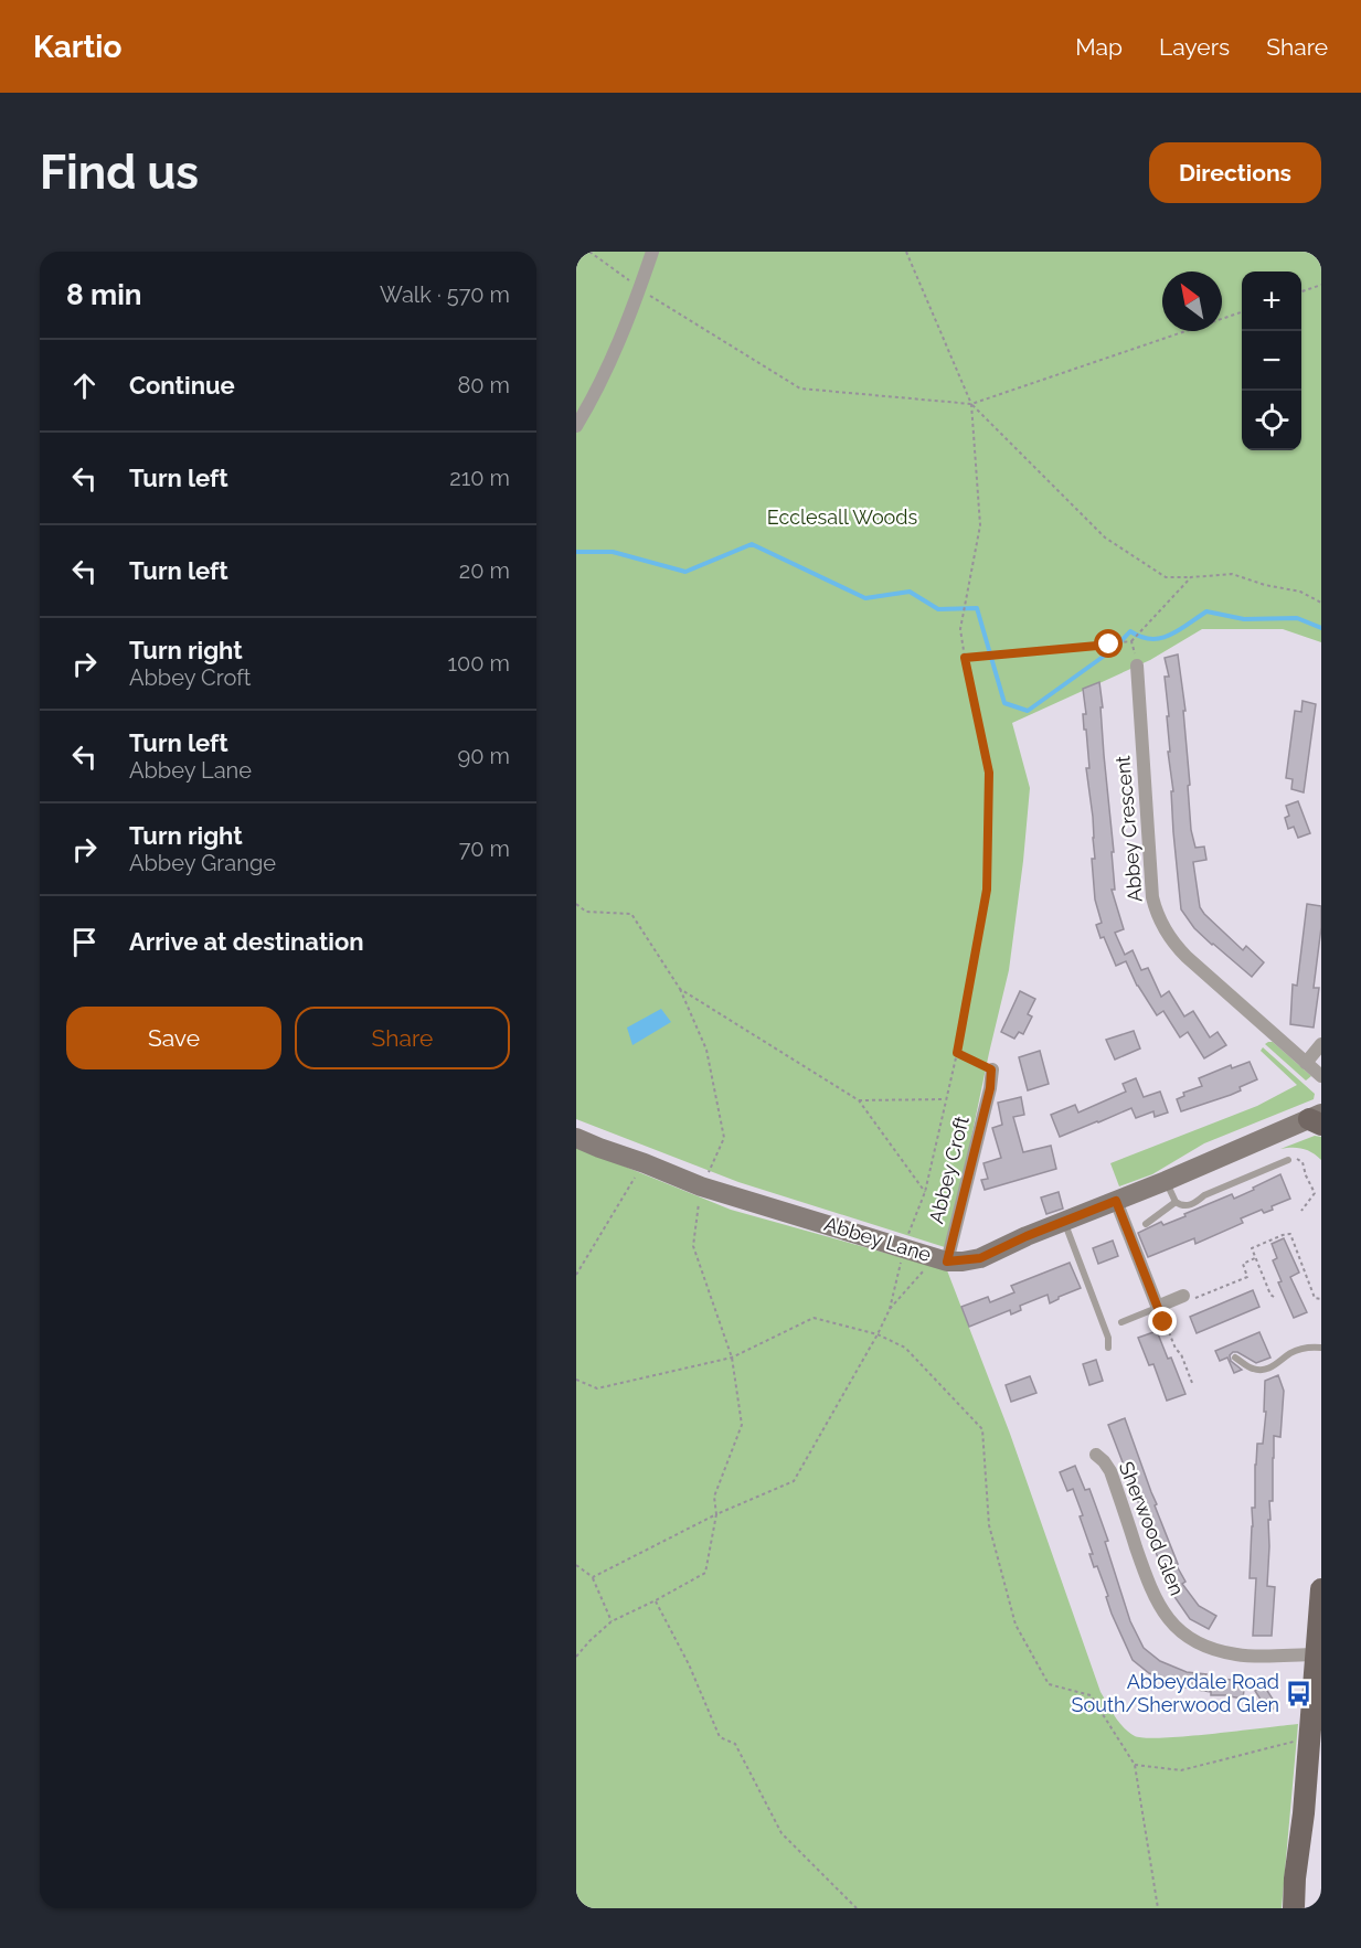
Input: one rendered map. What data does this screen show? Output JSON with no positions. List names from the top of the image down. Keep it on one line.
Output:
{"streets":{"main road":["Abbey Lane"],"street":["Abbey Crescent","Abbey Croft","Sherwood Glen"]},"crossings":[["Abbey Croft","Abbey Lane"]],"parks":["Ecclesall Woods"],"places":{"bus stop":["Abbeydale Road South/Sherwood Glen"]},"north":"top left","page":{"header":"Kartio","nav":["Map","Layers","Share"],"buttons":["Directions",["Save","Share"]],"title":"Find us","heading":["8 min","Walk · 570 m"],"map_buttons":["+","−"],"list":[["Continue","80 m"],["Turn left","210 m"],["Turn left","20 m"],["Turn right","Abbey Croft","100 m"],["Turn left","Abbey Lane","90 m"],["Turn right","Abbey Grange","70 m"],"Arrive at destination"]}}
